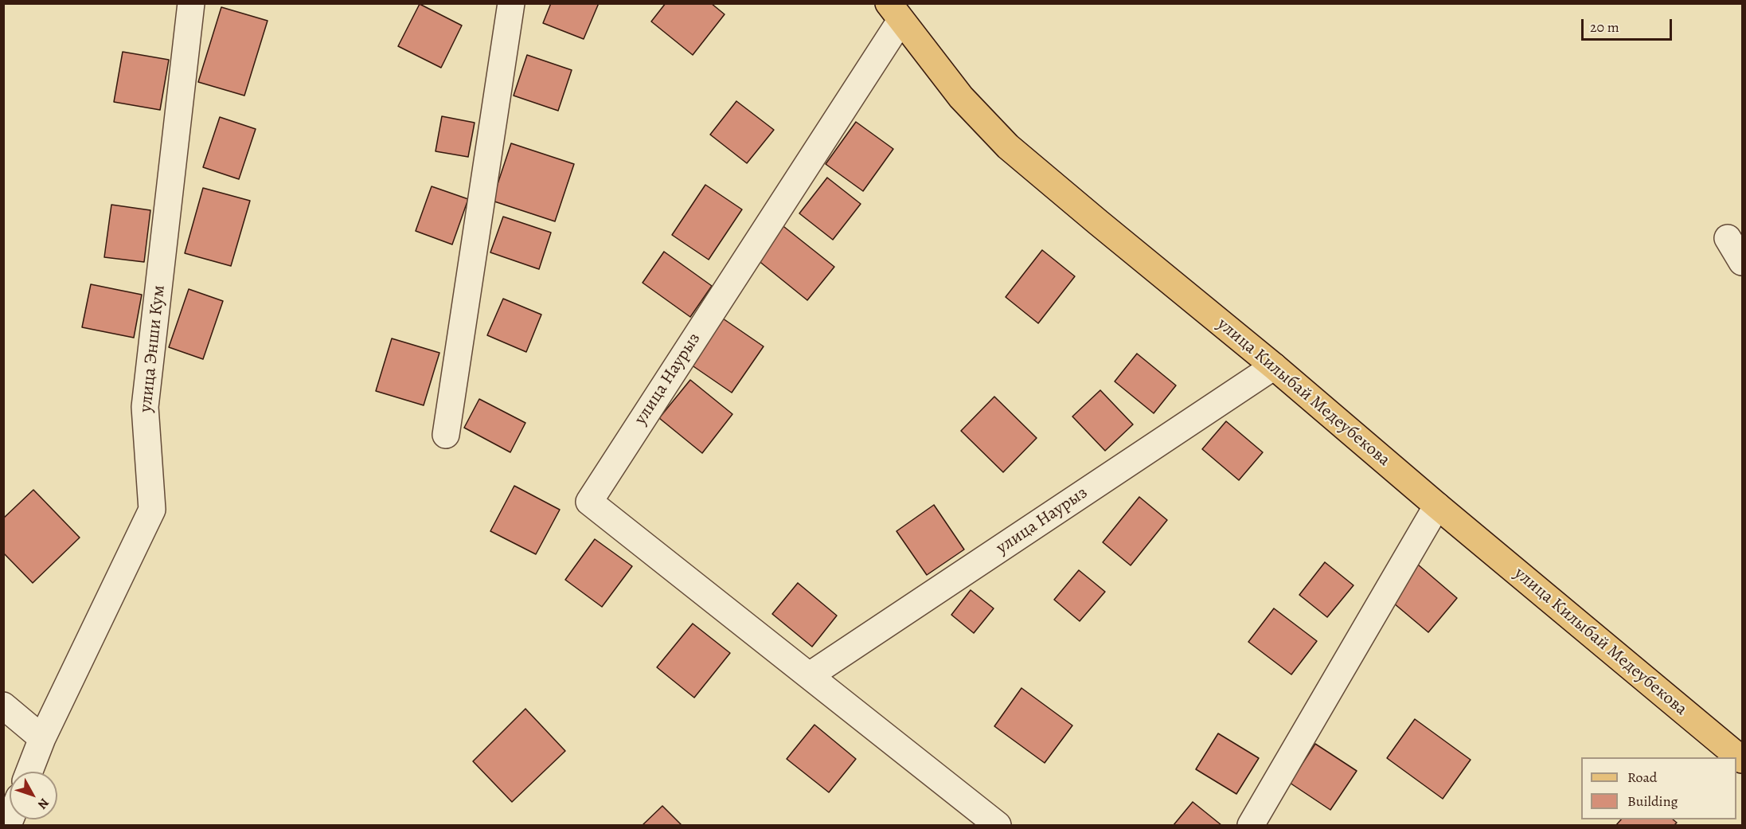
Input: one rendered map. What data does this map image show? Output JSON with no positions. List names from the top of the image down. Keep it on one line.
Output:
{"streets":{"main road":["улица Килыбай Медеубекова"],"street":["улица Энши Кум","улица Наурыз"]},"crossings":[["улица Наурыз","улица Килыбай Медеубекова"]],"legend":["Road","Building"],"scale_bar":"20 m","north":"bottom right"}
